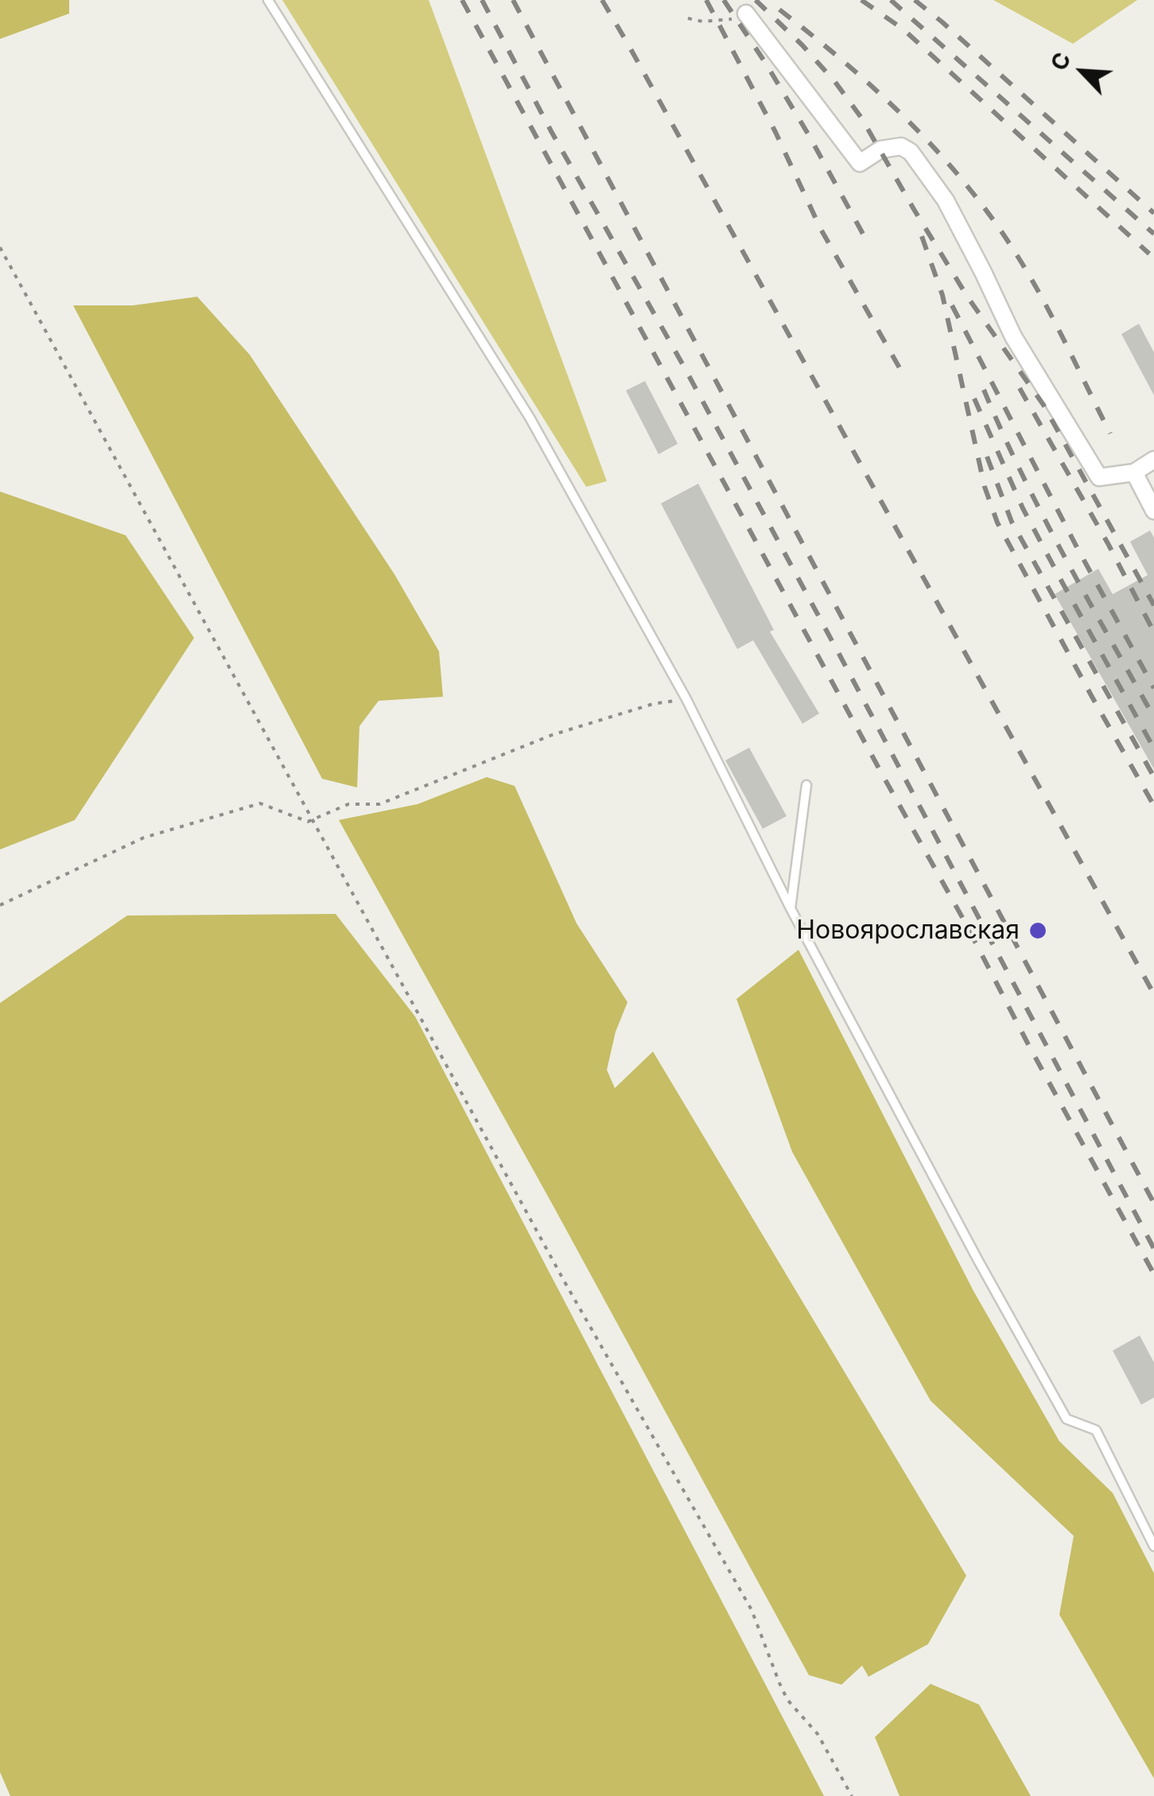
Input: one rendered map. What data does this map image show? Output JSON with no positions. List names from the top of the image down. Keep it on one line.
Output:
{"places":["Новоярославская"],"north":"top left"}
